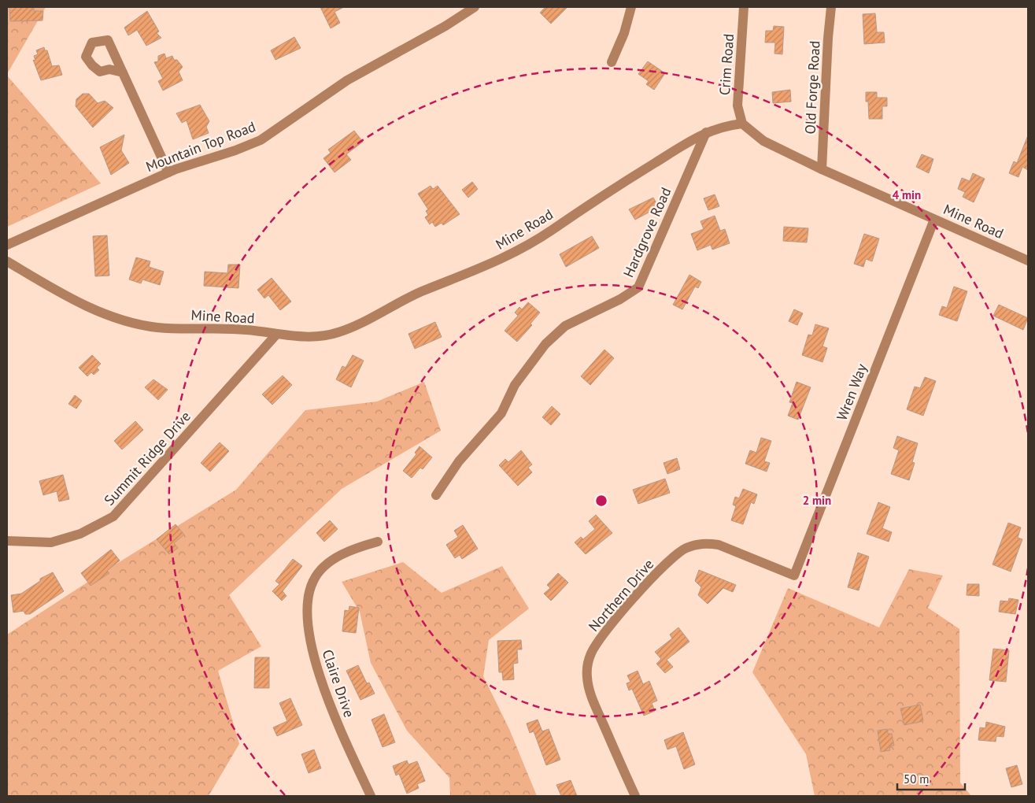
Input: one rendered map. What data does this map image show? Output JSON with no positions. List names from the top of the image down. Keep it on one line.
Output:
{"streets":{"street":["Crim Road","Old Forge Road","Mountain Top Road","Mine Road","Hardgrove Road","Wren Way","Summit Ridge Drive","Northern Drive","Claire Drive"]},"crossings":[["Crim Road","Mine Road"],["Old Forge Road","Mine Road"],["Mine Road","Hardgrove Road"],["Mine Road","Wren Way"],["Mine Road","Summit Ridge Drive"],["Wren Way","Northern Drive"]],"scale_bar":"50 m","rings":["4 min","2 min"]}
